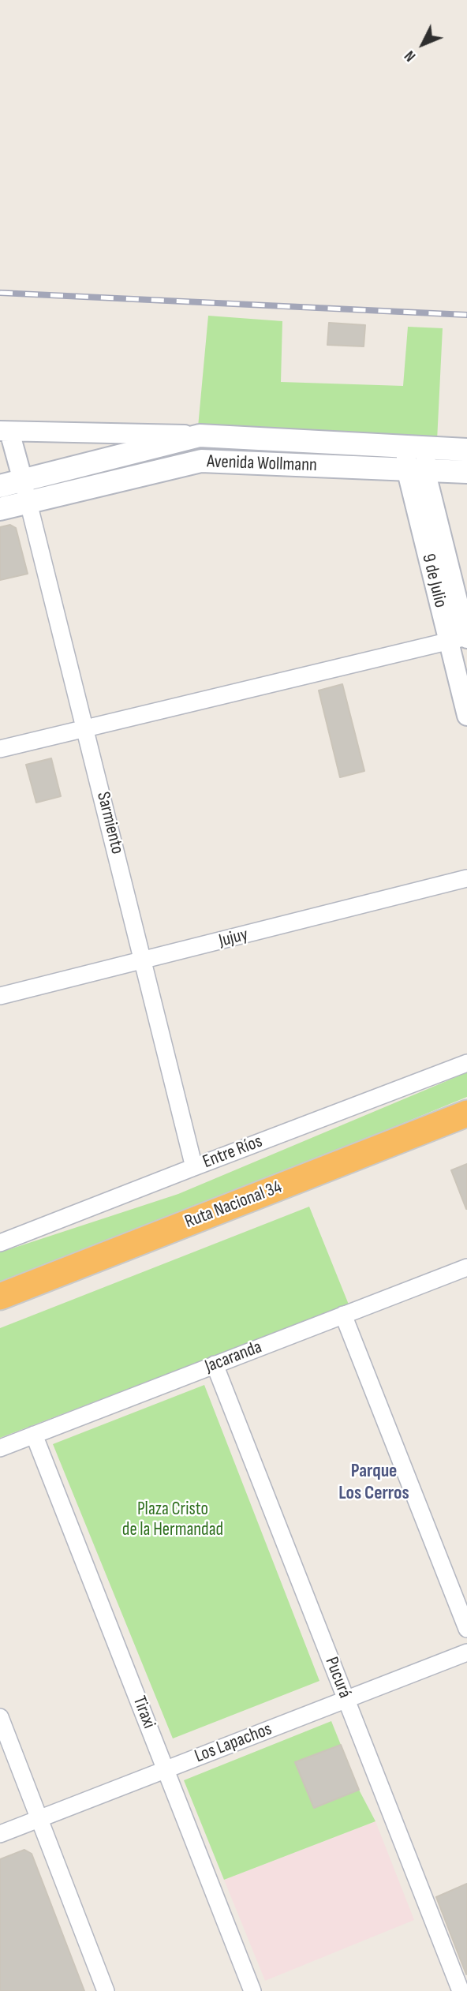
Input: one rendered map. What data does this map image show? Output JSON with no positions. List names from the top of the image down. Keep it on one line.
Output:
{"streets":{"highway":["Ruta Nacional 34"],"main road":["Avenida Wollmann"],"street":["9 de Julio","Sarmiento","Jujuy","Entre Ríos","Jacaranda","Pucurá","Tiraxi","Los Lapachos"]},"crossings":[["Avenida Wollmann","9 de Julio"],["Avenida Wollmann","Sarmiento"],["Sarmiento","Jujuy"],["Sarmiento","Entre Ríos"],["Jacaranda","Pucurá"],["Jacaranda","Tiraxi"],["Pucurá","Los Lapachos"],["Tiraxi","Los Lapachos"]],"districts":["Parque Los Cerros"],"parks":["Plaza Cristo de la Hermandad"],"north":"bottom left"}
